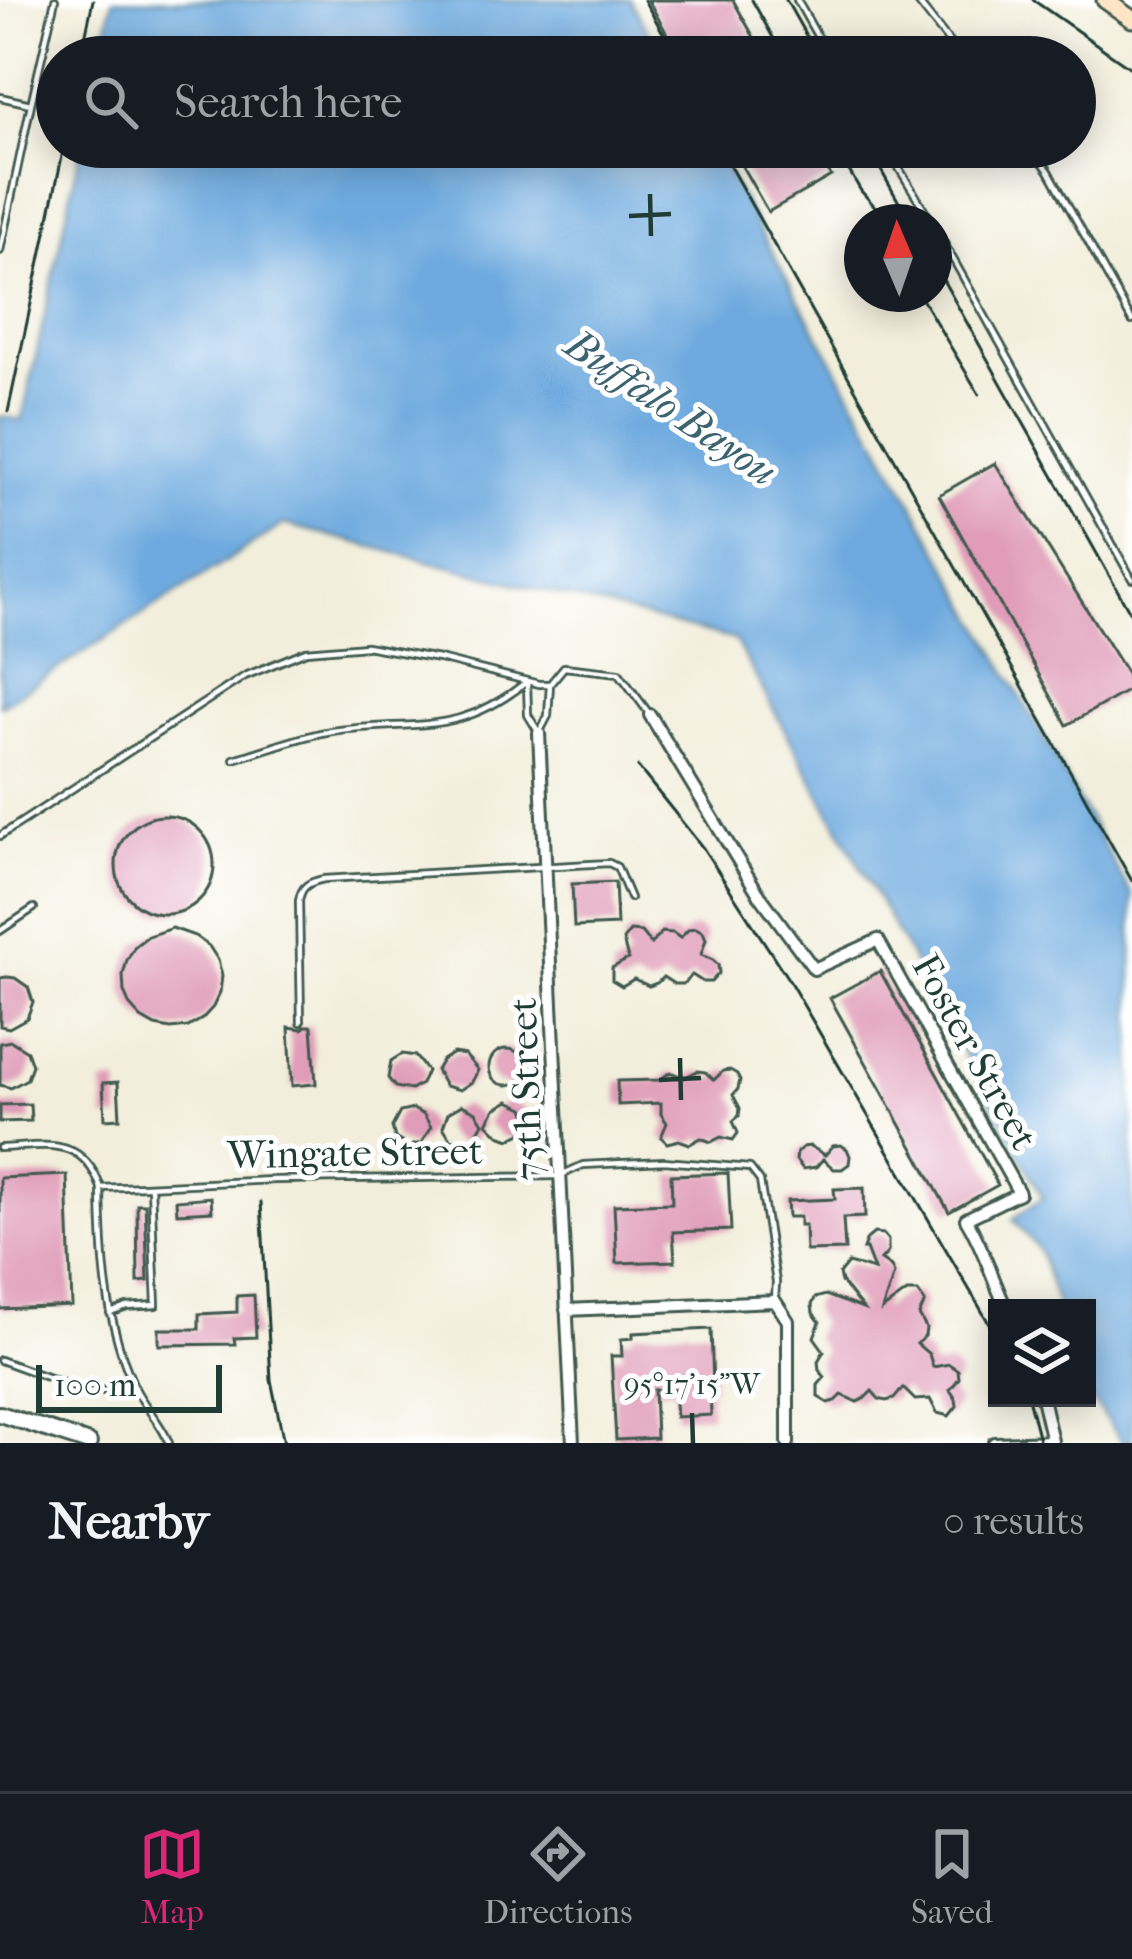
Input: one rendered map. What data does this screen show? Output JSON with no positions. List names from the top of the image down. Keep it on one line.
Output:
{"streets":{"street":["Foster Street","75th Street"],"lane":["Wingate Street"]},"crossings":[["75th Street","Wingate Street"]],"water":["Buffalo Bayou"],"scale_bar":"100 m","north":"top","page":{"search":"Search here","scale":"100 m","heading":["Nearby","0 results"],"nav":["Map","Directions","Saved"]},"coordinates":["95°17'15\"W"]}
